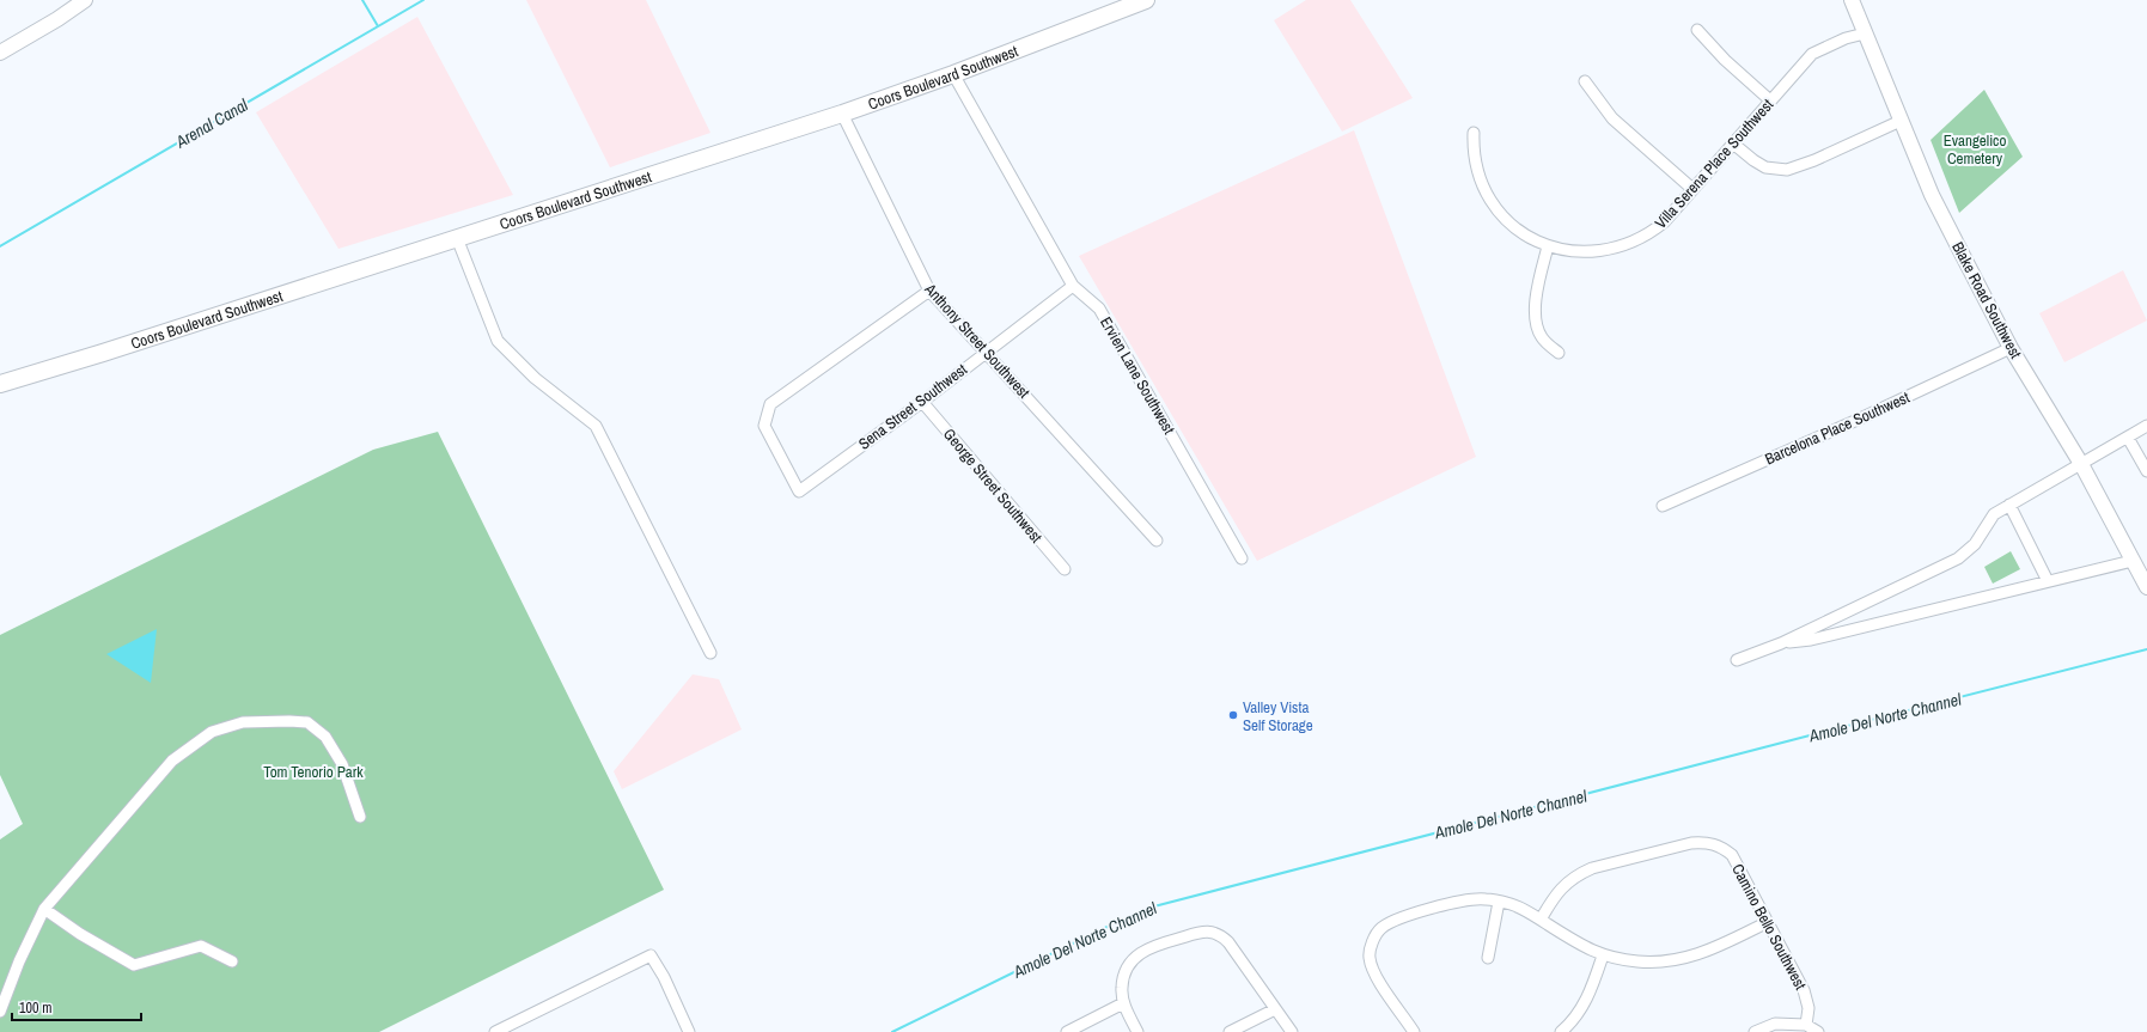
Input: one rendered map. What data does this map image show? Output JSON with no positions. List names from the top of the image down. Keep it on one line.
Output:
{"streets":{"main road":["Coors Boulevard Southwest","Blake Road Southwest"],"street":["Villa Serena Place Southwest","Anthony Street Southwest","Ervien Lane Southwest","Sena Street Southwest","Barcelona Place Southwest","George Street Southwest","Camino Bello Southwest"]},"crossings":[["Coors Boulevard Southwest","Anthony Street Southwest"],["Coors Boulevard Southwest","Ervien Lane Southwest"],["Villa Serena Place Southwest","Blake Road Southwest"],["Blake Road Southwest","Barcelona Place Southwest"],["Anthony Street Southwest","Sena Street Southwest"],["Ervien Lane Southwest","Sena Street Southwest"],["Sena Street Southwest","George Street Southwest"]],"water":["Arenal Canal","Amole Del Norte Channel"],"parks":["Evangelico Cemetery","Tom Tenorio Park"],"places":["Valley Vista Self Storage"],"scale_bar":"100 m"}
